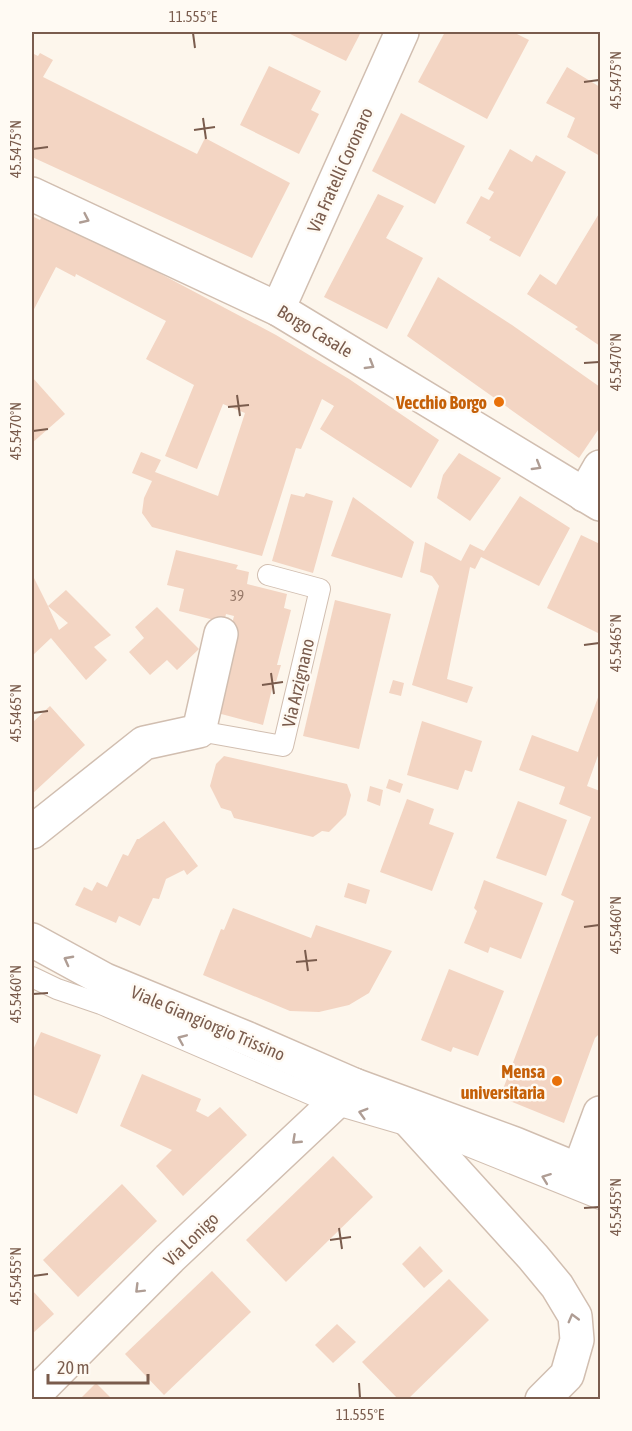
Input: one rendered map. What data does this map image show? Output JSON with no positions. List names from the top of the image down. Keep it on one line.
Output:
{"streets":{"street":["Via Fratelli Coronaro","Borgo Casale","Via Arzignano","Viale Giangiorgio Trissino","Via Lonigo"]},"crossings":[["Via Fratelli Coronaro","Borgo Casale"],["Viale Giangiorgio Trissino","Via Lonigo"]],"one_way":["Borgo Casale","Viale Giangiorgio Trissino","Via Lonigo"],"places":["Vecchio Borgo","Mensa universitaria"],"house_numbers":["39"],"scale_bar":"20 m","coordinates":["11.555°E","45.5475°N","45.5470°N","45.5465°N","45.5460°N","45.5455°N"]}
